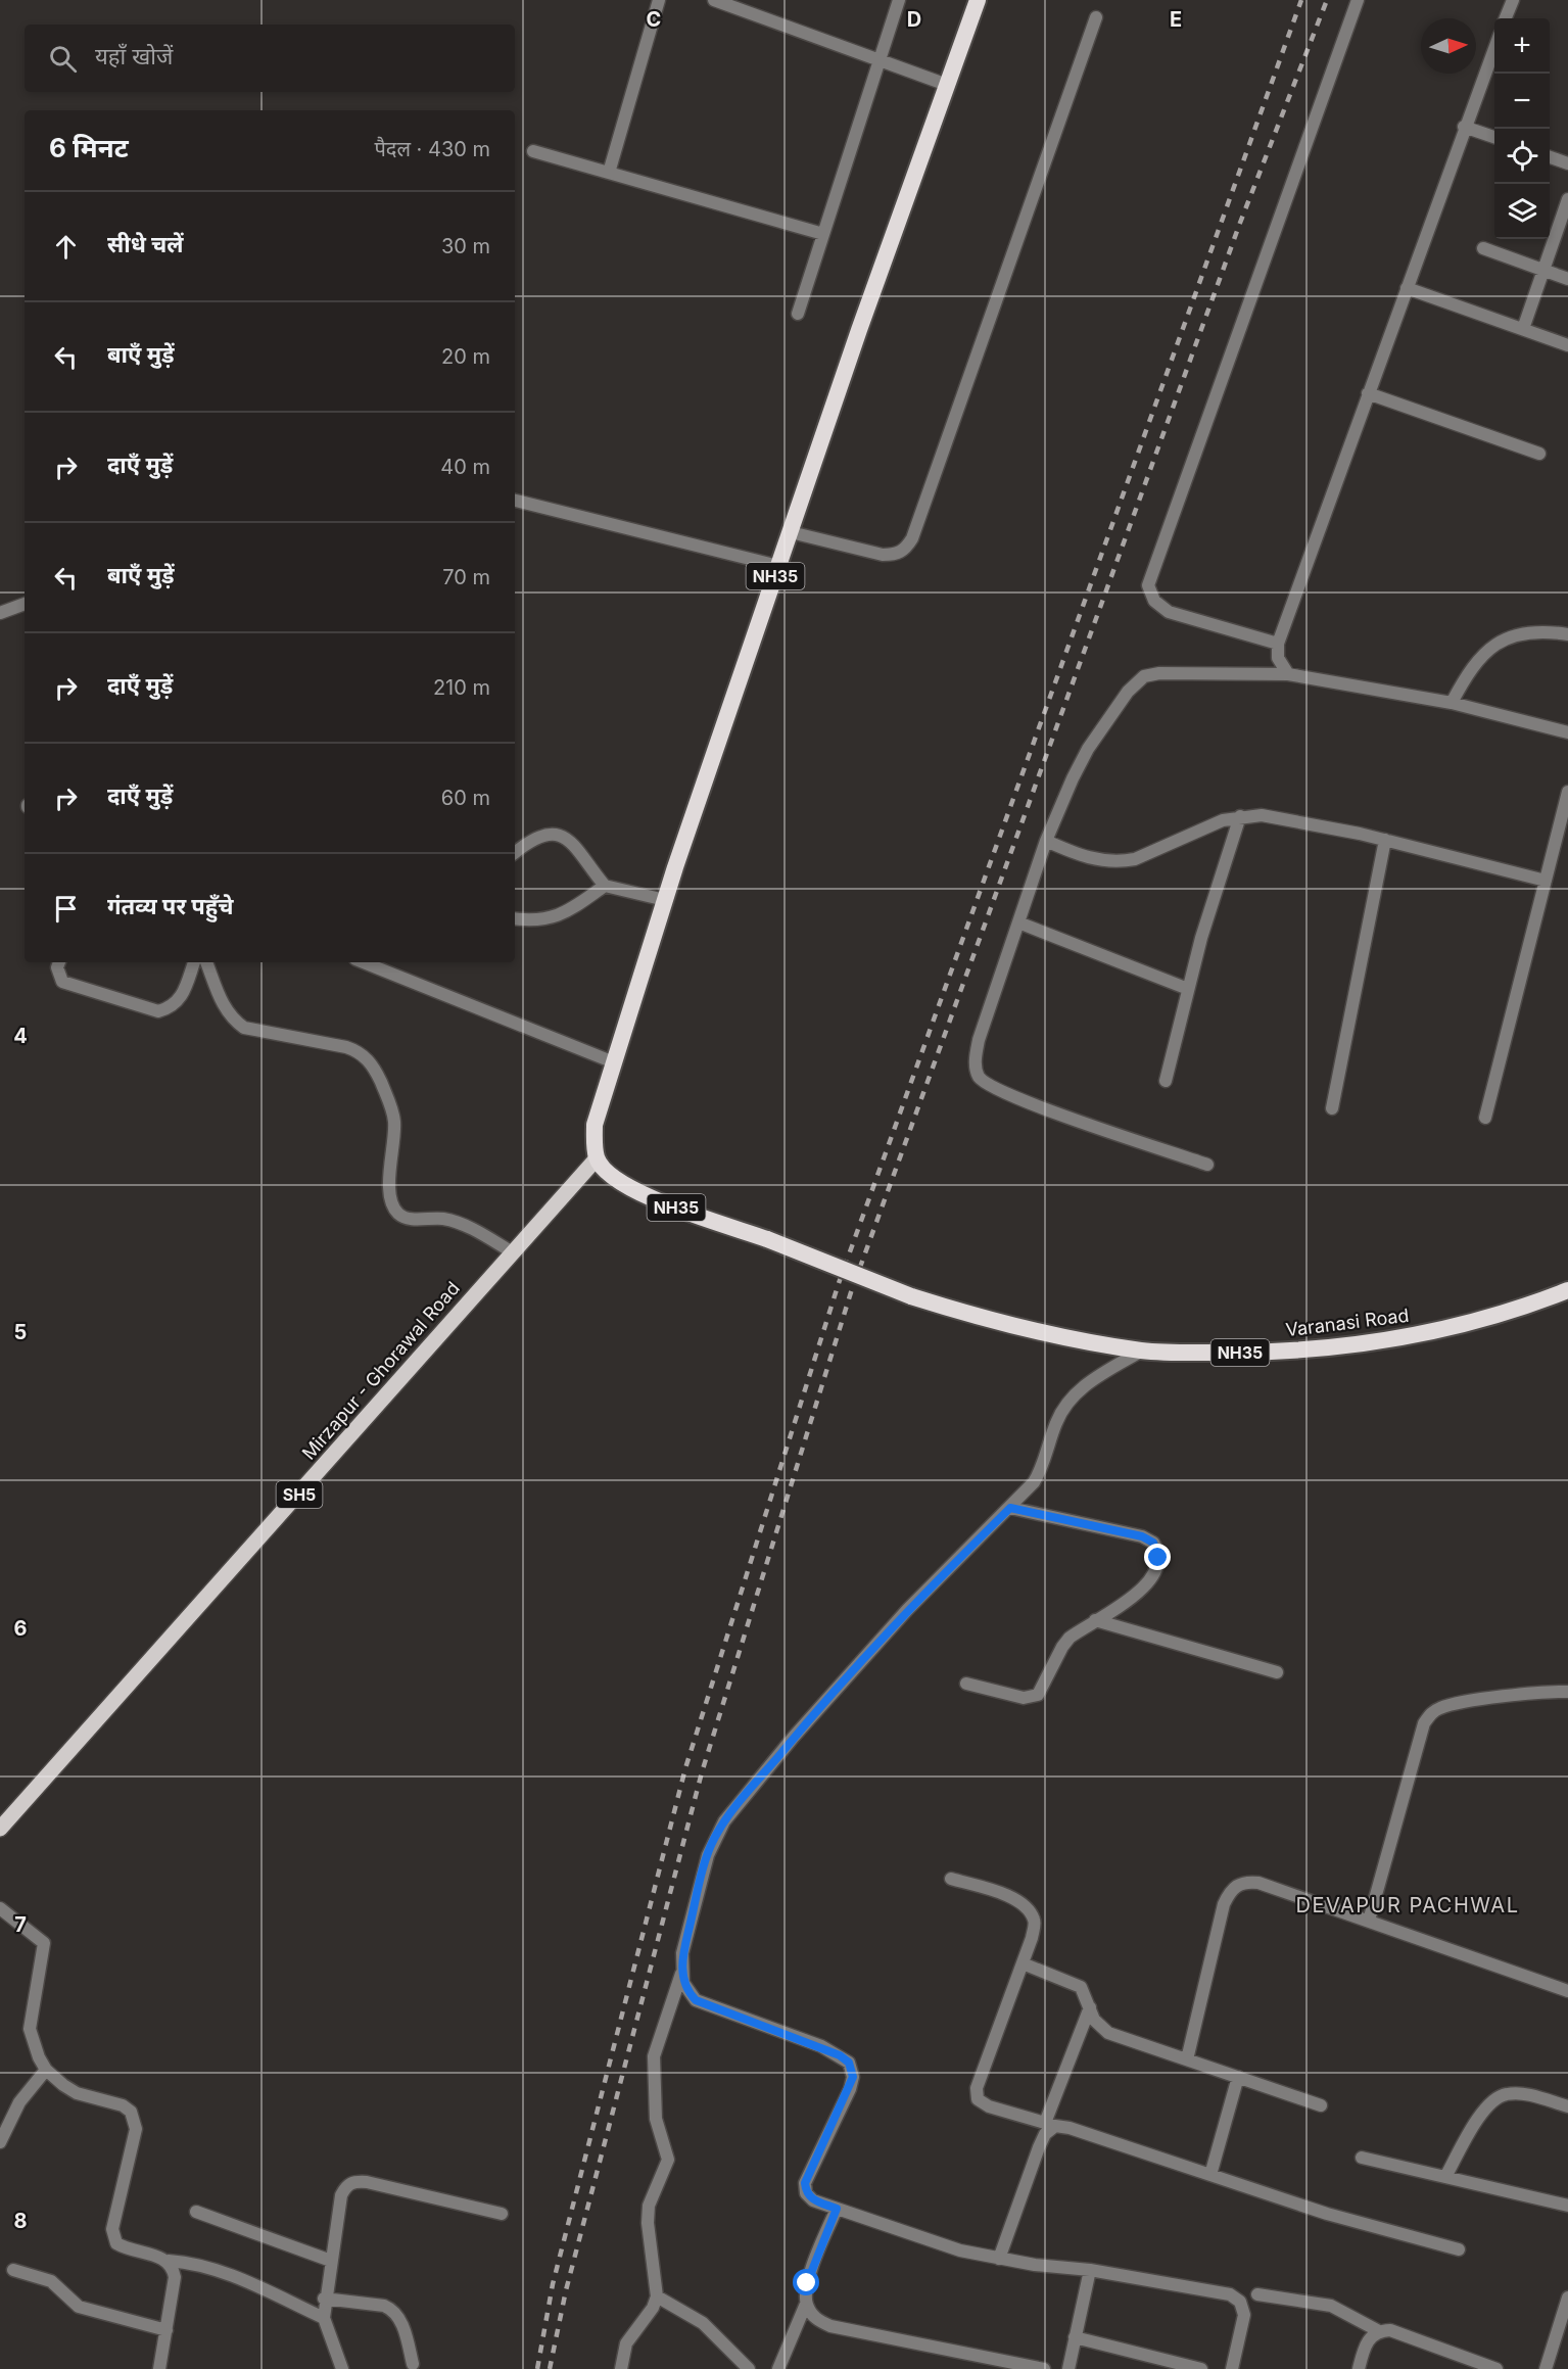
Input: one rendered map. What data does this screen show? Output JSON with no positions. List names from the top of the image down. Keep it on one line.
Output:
{"streets":{"highway":["NH35","Varanasi Road"],"main road":["Mirzapur - Ghorawal Road","SH5"]},"crossings":[["NH35","Varanasi Road"],["NH35","Mirzapur - Ghorawal Road"],["Varanasi Road","Mirzapur - Ghorawal Road"]],"districts":["DEVAPUR PACHWAL"],"north":"right","page":{"map_buttons":["+","−"],"search":"यहाँ खोजें","heading":["6 मिनट","पैदल · 430 m"],"list":[["सीधे चलें","30 m"],["बाएँ मुड़ें","20 m"],["दाएँ मुड़ें","40 m"],["बाएँ मुड़ें","70 m"],["दाएँ मुड़ें","210 m"],["दाएँ मुड़ें","60 m"],"गंतव्य पर पहुँचे"]},"grid":{"columns":["C","D","E"],"rows":["4","5","6","7","8"]}}
